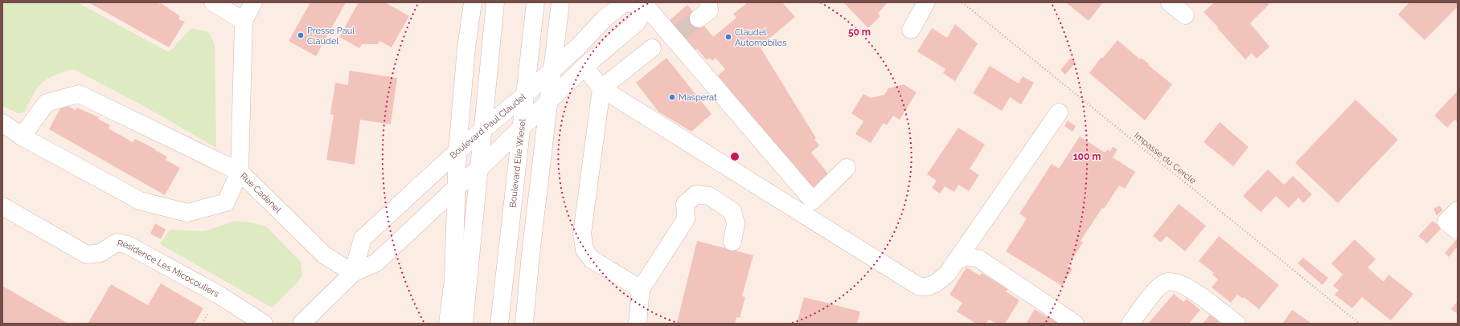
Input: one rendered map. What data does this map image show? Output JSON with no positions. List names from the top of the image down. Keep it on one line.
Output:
{"streets":{"street":["Boulevard Paul Claudel","Boulevard Elie Wiesel","Rue Cadenel","Résidence Les Micocouliers"],"path":["Impasse du Cercle"]},"crossings":[["Boulevard Paul Claudel","Boulevard Elie Wiesel"],["Boulevard Paul Claudel","Rue Cadenel"]],"places":["Presse Paul Claudel","Claudel Automobiles","Masperat"],"rings":["50 m","100 m"]}
